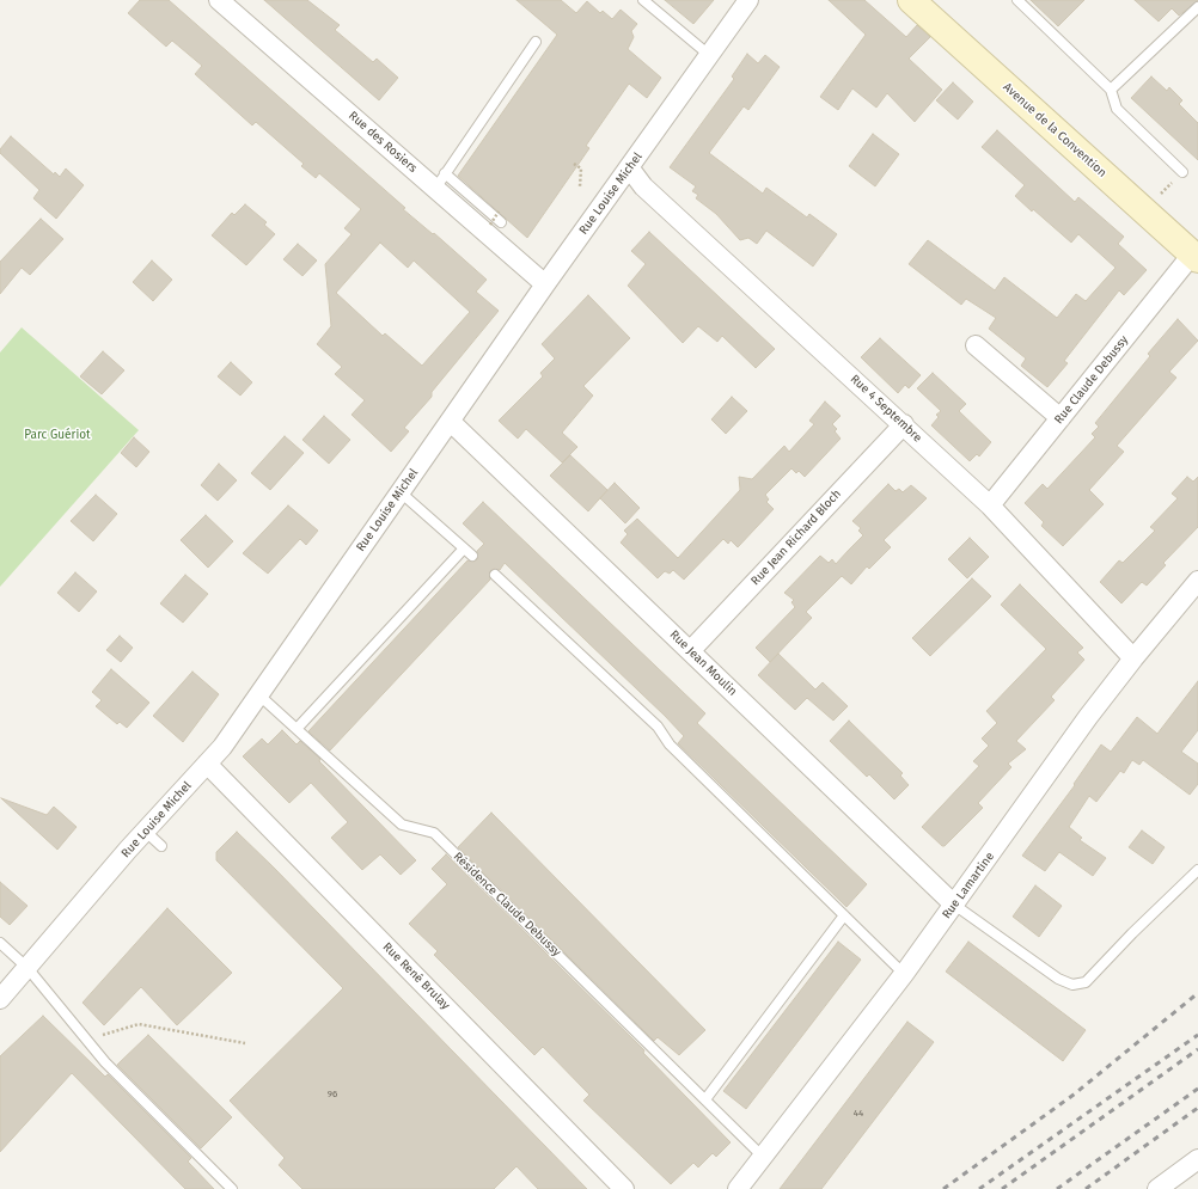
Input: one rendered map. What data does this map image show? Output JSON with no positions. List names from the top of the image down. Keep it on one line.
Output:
{"streets":{"street":["Avenue de la Convention","Rue des Rosiers","Rue Louise Michel","Rue Claude Debussy","Rue 4 Septembre","Rue Jean Richard Bloch","Rue Jean Moulin","Rue Lamartine","Rue René Brulay"],"lane":["Résidence Claude Debussy"]},"crossings":[["Avenue de la Convention","Rue Claude Debussy"],["Rue des Rosiers","Rue Louise Michel"],["Rue Louise Michel","Rue 4 Septembre"],["Rue Louise Michel","Rue Jean Moulin"],["Rue Louise Michel","Résidence Claude Debussy"],["Rue Louise Michel","Rue René Brulay"],["Rue Claude Debussy","Rue 4 Septembre"],["Rue 4 Septembre","Rue Jean Richard Bloch"],["Rue 4 Septembre","Rue Lamartine"],["Rue Jean Richard Bloch","Rue Jean Moulin"],["Rue Jean Moulin","Rue Lamartine"],["Rue Lamartine","Résidence Claude Debussy"]],"parks":["Parc Guériot"],"house_numbers":["96","44"]}
